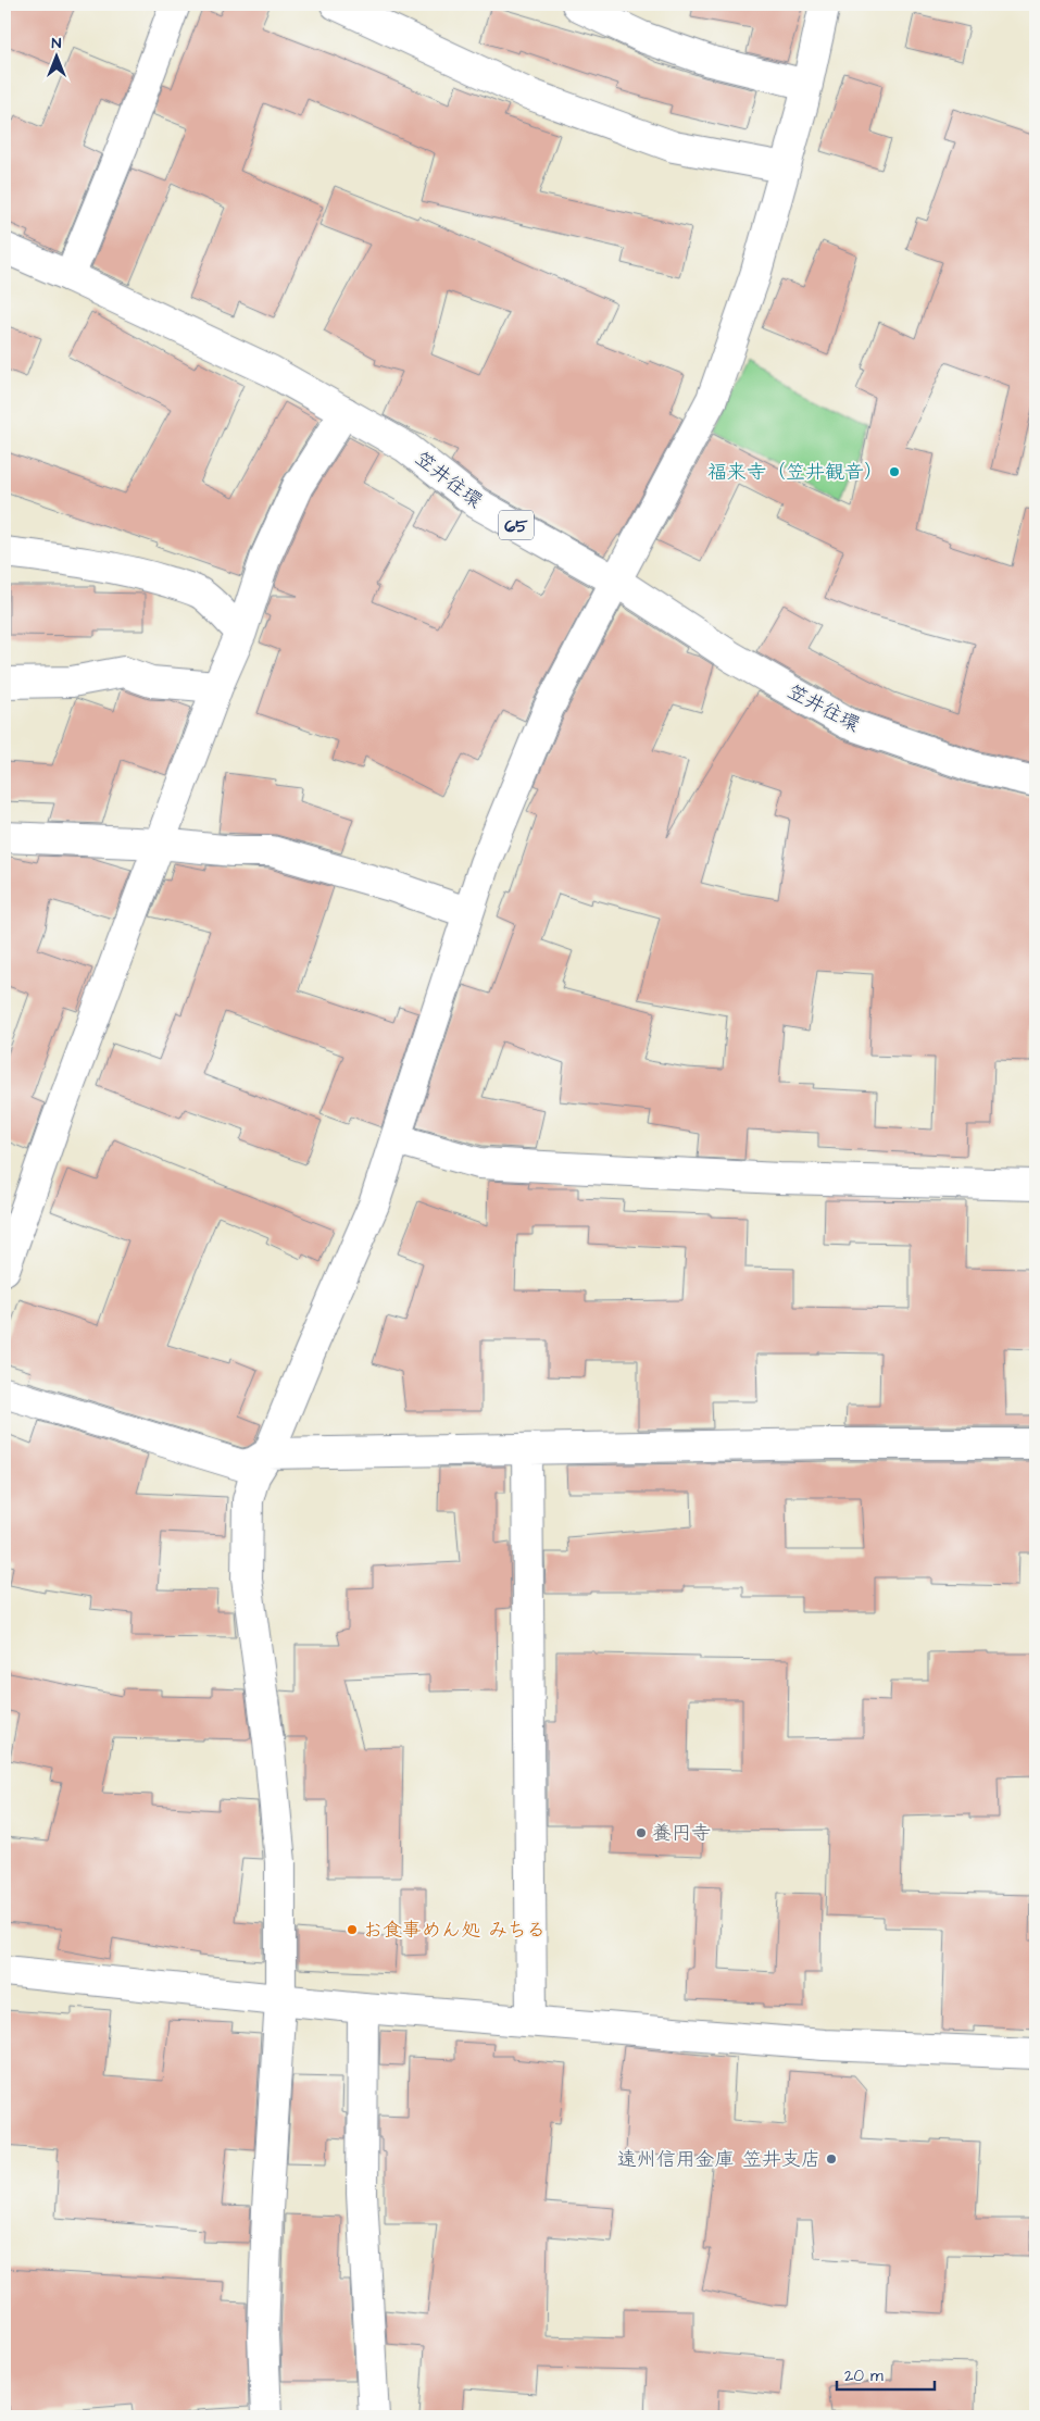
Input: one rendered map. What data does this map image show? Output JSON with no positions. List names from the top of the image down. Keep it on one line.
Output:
{"streets":{"street":["笠井往環","65"]},"places":["福来寺（笠井観音）","養円寺","お食事めん処 みちる","遠州信用金庫 笠井支店"],"scale_bar":"20 m","north":"top"}
